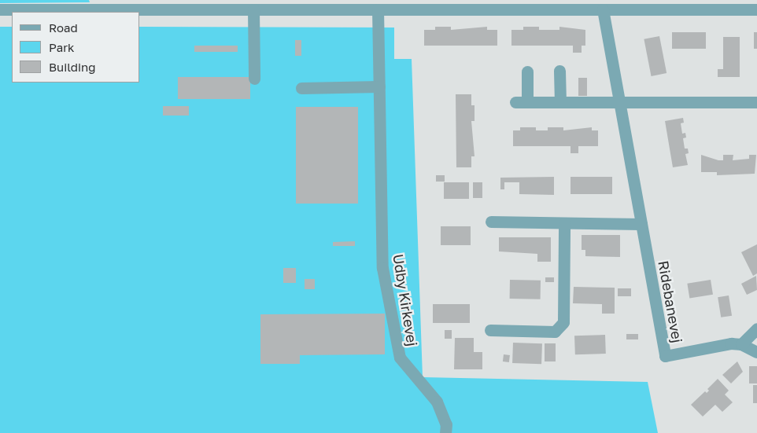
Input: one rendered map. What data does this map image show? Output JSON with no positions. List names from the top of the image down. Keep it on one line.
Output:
{"streets":{"street":["Udby Kirkevej","Ridebanevej"]},"legend":["Road","Park","Building"]}
